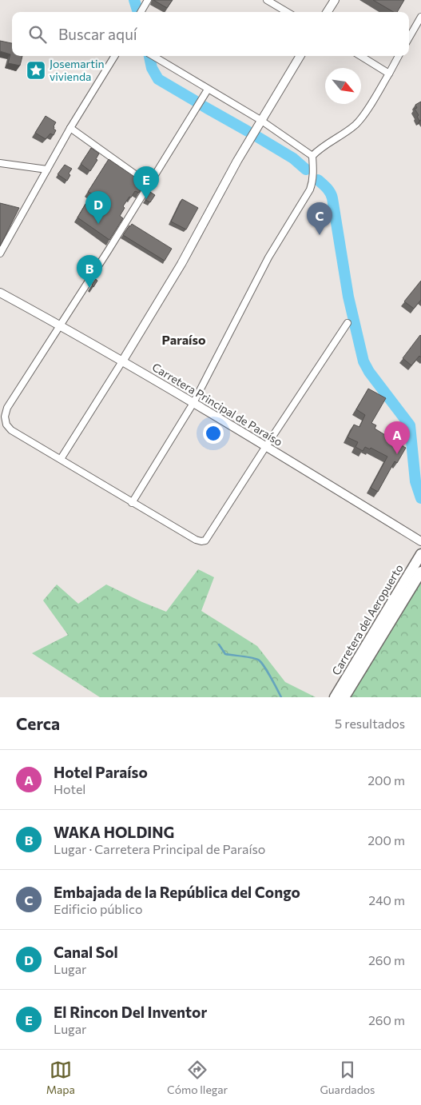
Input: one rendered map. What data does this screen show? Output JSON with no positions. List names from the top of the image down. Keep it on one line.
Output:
{"streets":{"main road":["Carretera del Aeropuerto"],"street":["Carretera Principal de Paraíso"]},"districts":["Paraíso"],"places":{"place":["Josemartin vivienda"]},"north":"bottom right","page":{"search":"Buscar aquí","pins":["E","D","C","B","A"],"heading":["Cerca","5 resultados"],"list":[{"mark":"A","name":"Hotel Paraíso","note":"Hotel","value":"200 m"},{"mark":"B","name":"WAKA HOLDING","note":"Lugar · Carretera Principal de Paraíso","value":"200 m"},{"mark":"C","name":"Embajada de la República del Congo","note":"Edificio público","value":"240 m"},{"mark":"D","name":"Canal Sol","note":"Lugar","value":"260 m"},{"mark":"E","name":"El Rincon Del Inventor","note":"Lugar","value":"260 m"}],"nav":["Mapa","Cómo llegar","Guardados"]}}
